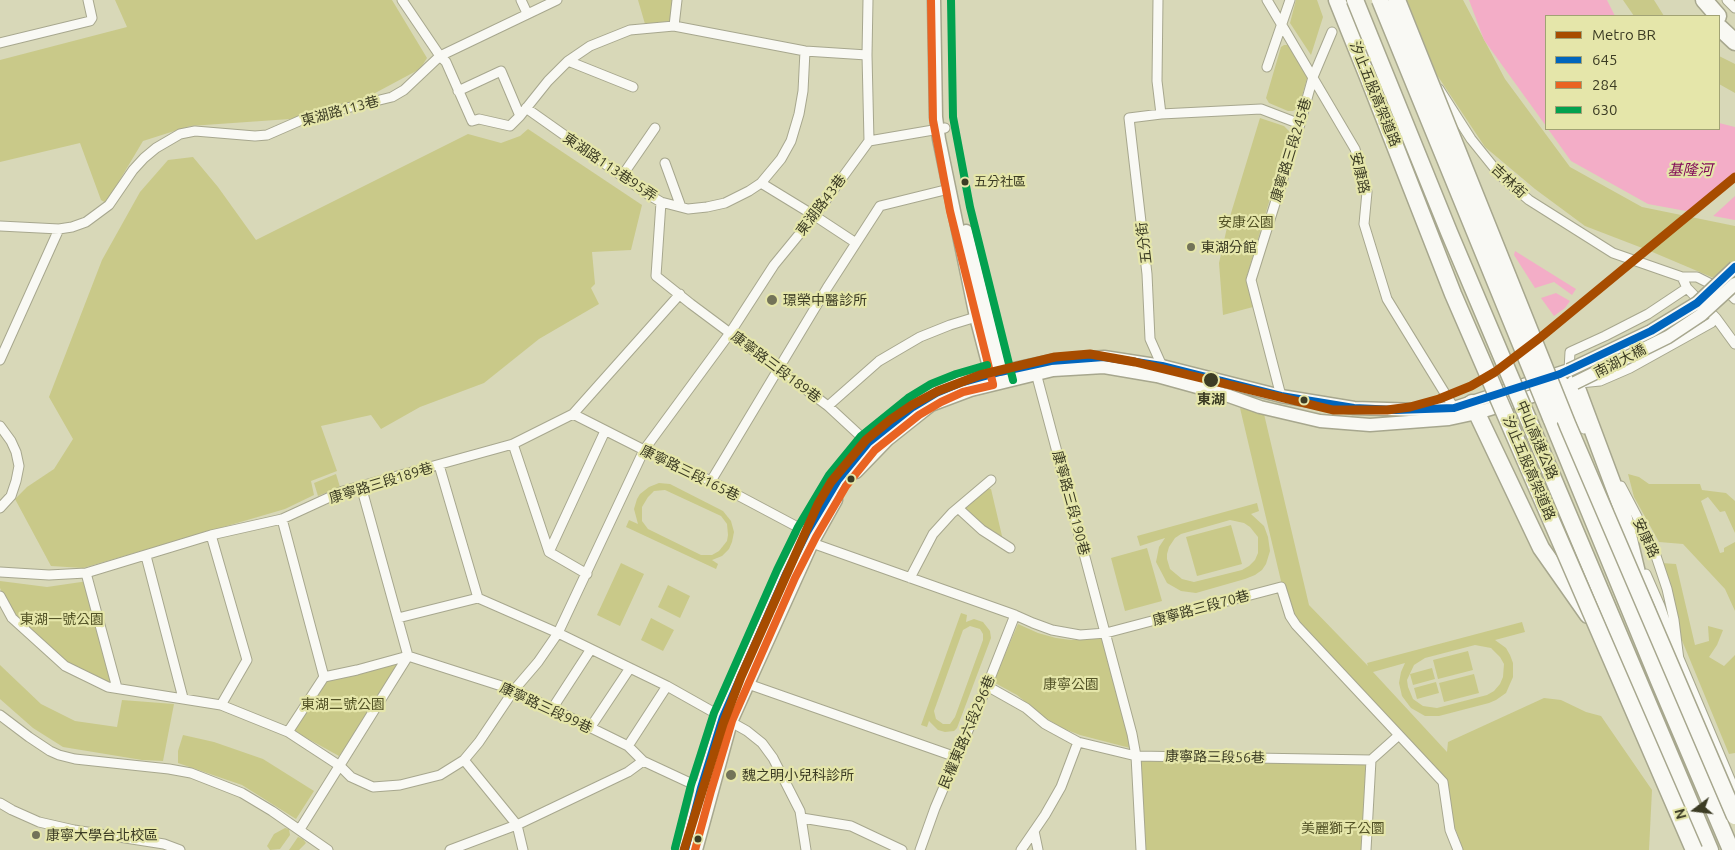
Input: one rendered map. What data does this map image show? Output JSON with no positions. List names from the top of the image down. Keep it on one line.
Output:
{"streets":{"highway":["汐止五股高架道路","中山高速公路"],"main road":["南湖大橋"],"street":["東湖路113巷","康寧路三段245巷","東湖路113巷95弄","安康路","吉林街","東湖路43巷","五分街","康寧路三段189巷","康寧路三段165巷","康寧路三段190巷","康寧路三段70巷","康寧路三段99巷","民權東路六段296巷","康寧路三段56巷"]},"crossings":[["康寧路三段245巷","安康路"],["東湖路113巷95弄","康寧路三段189巷"],["東湖路43巷","康寧路三段189巷"],["東湖路43巷","康寧路三段165巷"],["東湖路43巷","康寧路三段99巷"],["康寧路三段189巷","康寧路三段165巷"],["康寧路三段165巷","康寧路三段70巷"],["康寧路三段190巷","康寧路三段70巷"],["康寧路三段190巷","康寧路三段56巷"],["康寧路三段70巷","民權東路六段296巷"],["民權東路六段296巷","康寧路三段56巷"]],"water":["基隆河"],"parks":["安康公園","東湖一號公園","康寧公園","東湖二號公園","美麗獅子公圜"],"places":["五分社區","東湖分館","璟榮中醫診所","東湖","魏之明小兒科診所","康寧大學台北校區"],"lines":["transit line 284","transit line 630","metro line BR","transit line 645"],"legend":["Metro BR","645","284","630"],"north":"left"}
